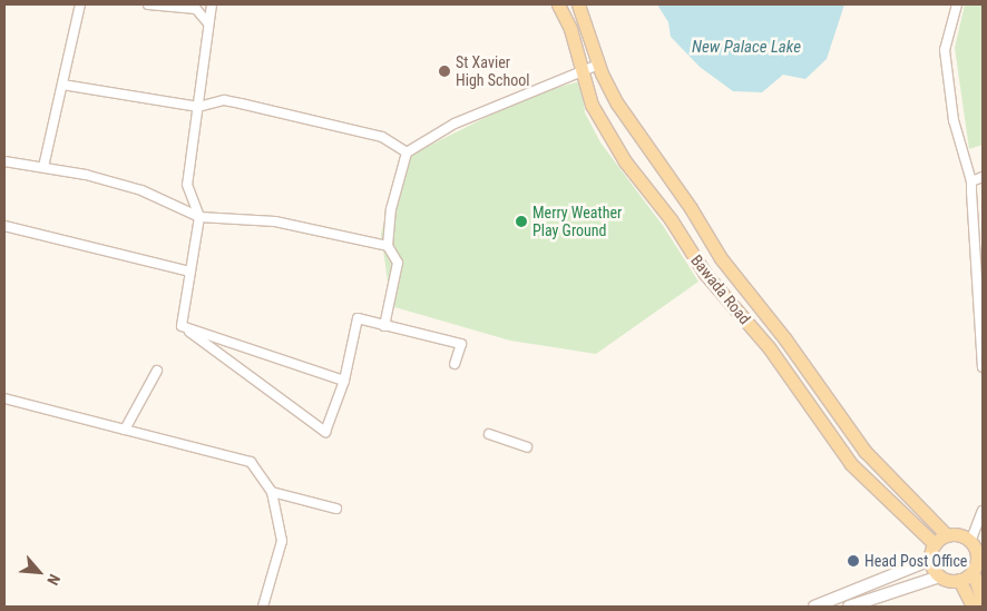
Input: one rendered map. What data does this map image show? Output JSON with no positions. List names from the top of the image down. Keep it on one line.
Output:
{"streets":{"main road":["Bawada Road"]},"water":["New Palace Lake"],"places":["St Xavier High School","Merry Weather Play Ground","Head Post Office"],"north":"bottom right"}
